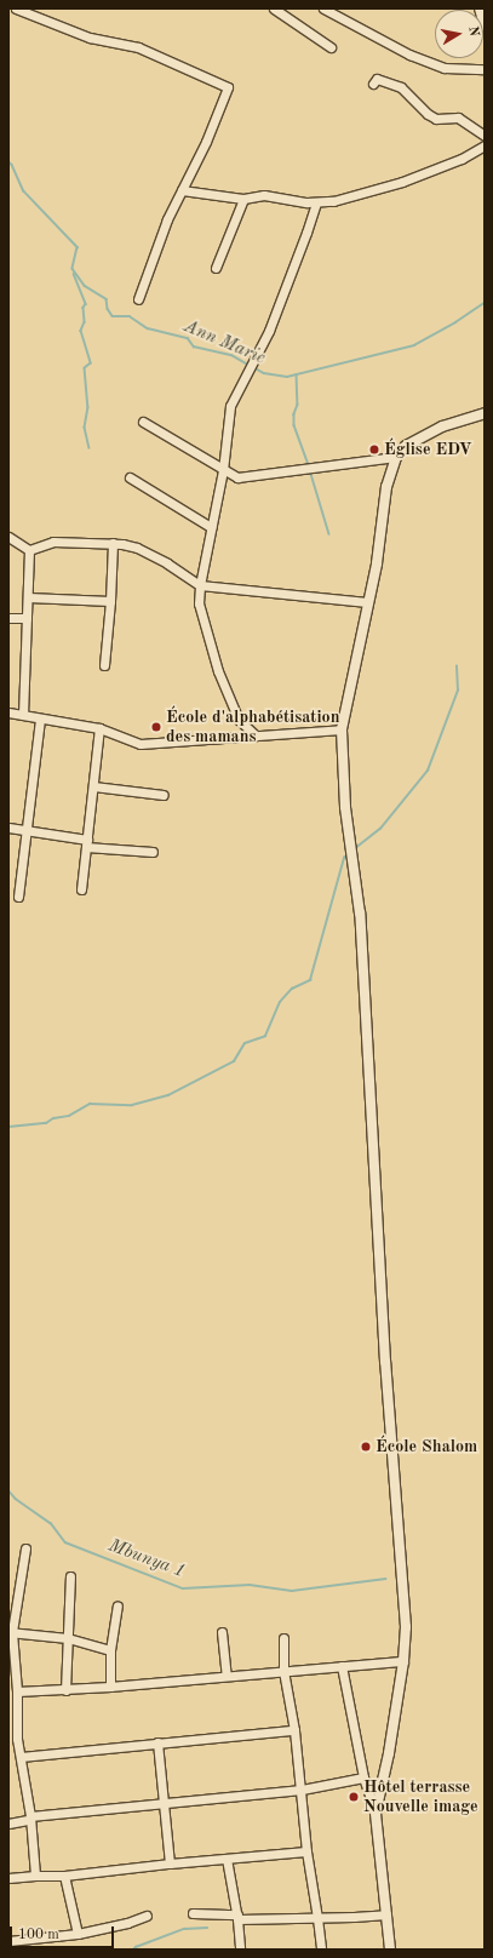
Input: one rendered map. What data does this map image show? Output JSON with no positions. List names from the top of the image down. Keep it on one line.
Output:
{"water":["Ann Marie","Mbunya 1"],"places":["Église EDV","École d'alphabétisation des mamans","École Shalom","Hôtel terrasse Nouvelle image"],"scale_bar":"100 m","north":"right"}
